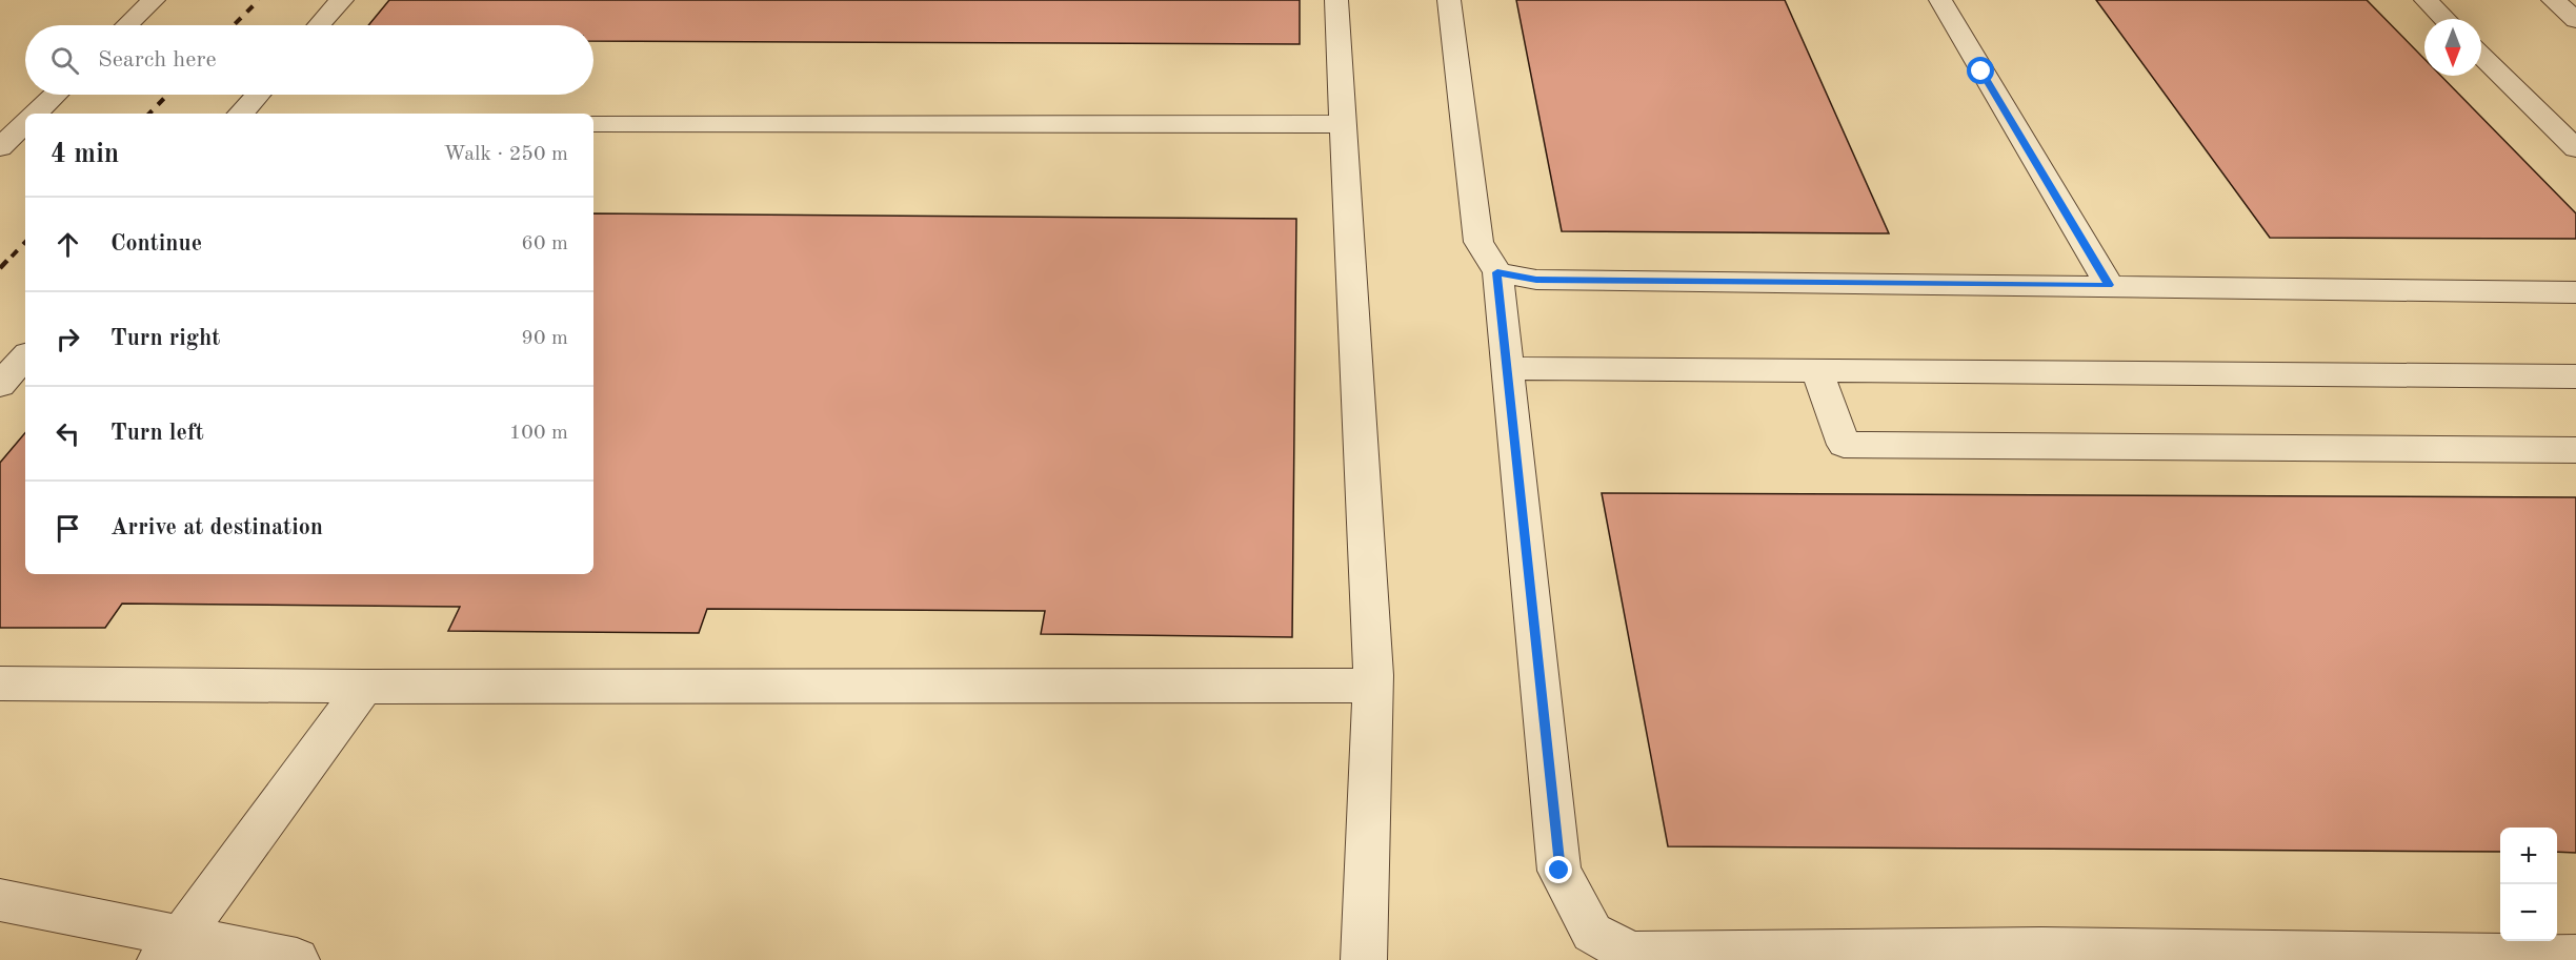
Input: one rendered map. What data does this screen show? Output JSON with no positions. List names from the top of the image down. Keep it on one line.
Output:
{"north":"bottom","page":{"search":"Search here","heading":["4 min","Walk · 250 m"],"list":[["Continue","60 m"],["Turn right","90 m"],["Turn left","100 m"],"Arrive at destination"],"map_buttons":["+","−"]}}
